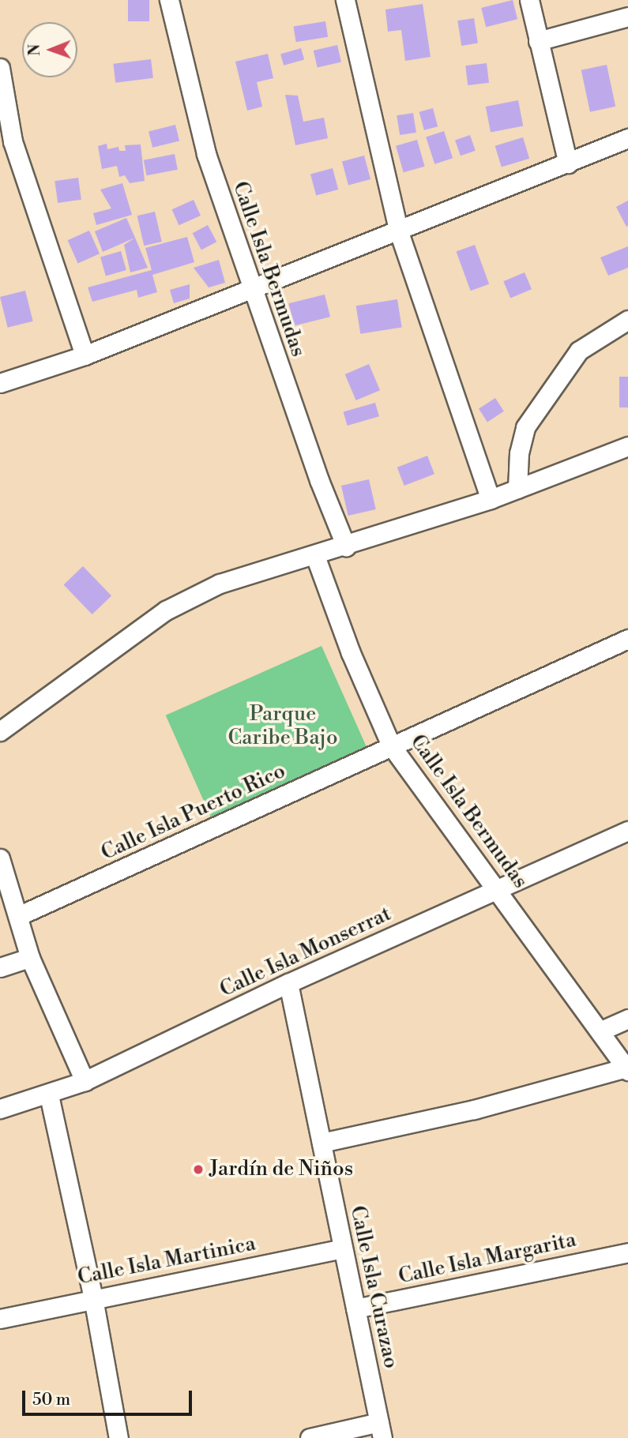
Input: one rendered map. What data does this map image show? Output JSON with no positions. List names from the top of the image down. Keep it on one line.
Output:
{"streets":{"street":["Calle Isla Bermudas","Calle Isla Puerto Rico","Calle Isla Monserrat","Calle Isla Margarita","Calle Isla Martinica","Calle Isla Curazao"]},"crossings":[["Calle Isla Bermudas","Calle Isla Puerto Rico"],["Calle Isla Bermudas","Calle Isla Monserrat"],["Calle Isla Monserrat","Calle Isla Curazao"],["Calle Isla Margarita","Calle Isla Curazao"],["Calle Isla Martinica","Calle Isla Curazao"]],"parks":["Parque Caribe Bajo"],"places":["Jardín de Niños"],"scale_bar":"50 m","north":"left"}
